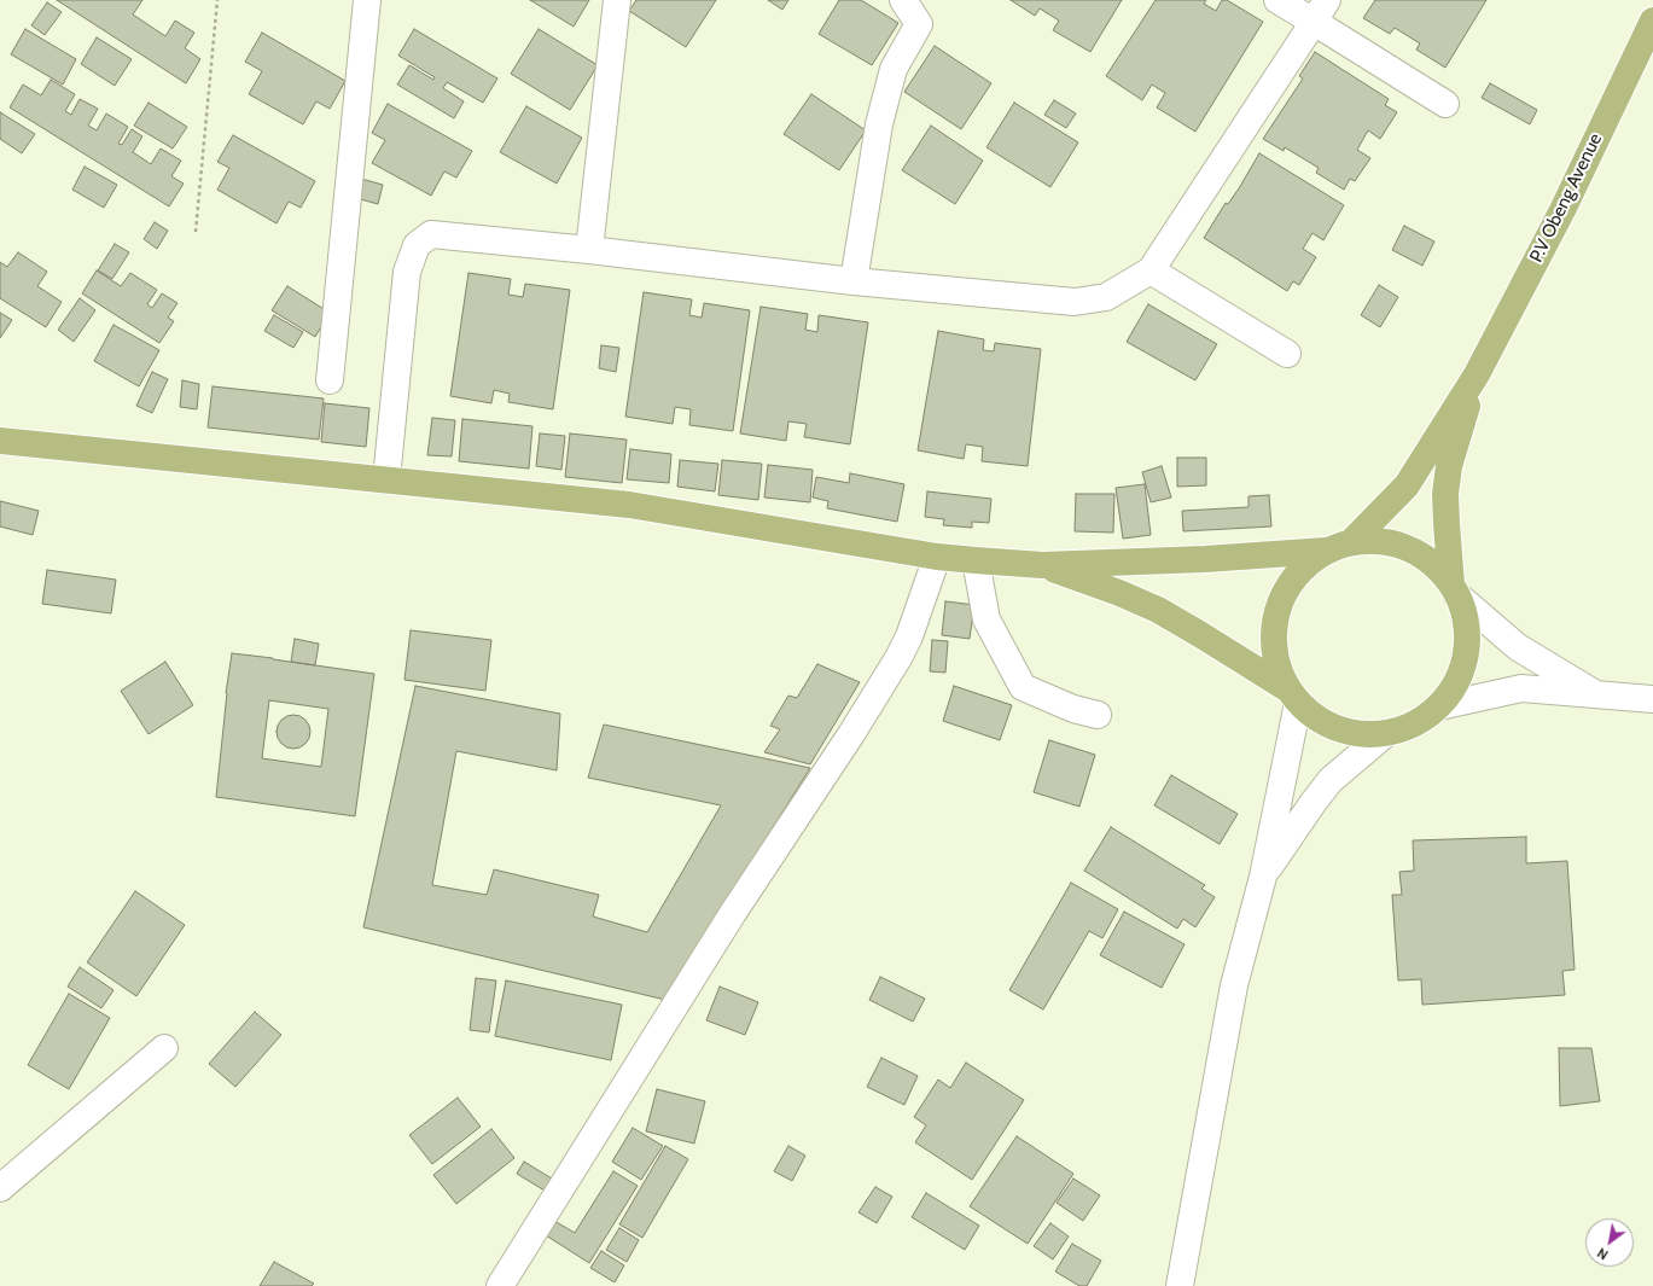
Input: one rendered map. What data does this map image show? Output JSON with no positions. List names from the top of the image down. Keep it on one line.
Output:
{"streets":{"main road":["P.V Obeng Avenue"]},"north":"bottom left"}
